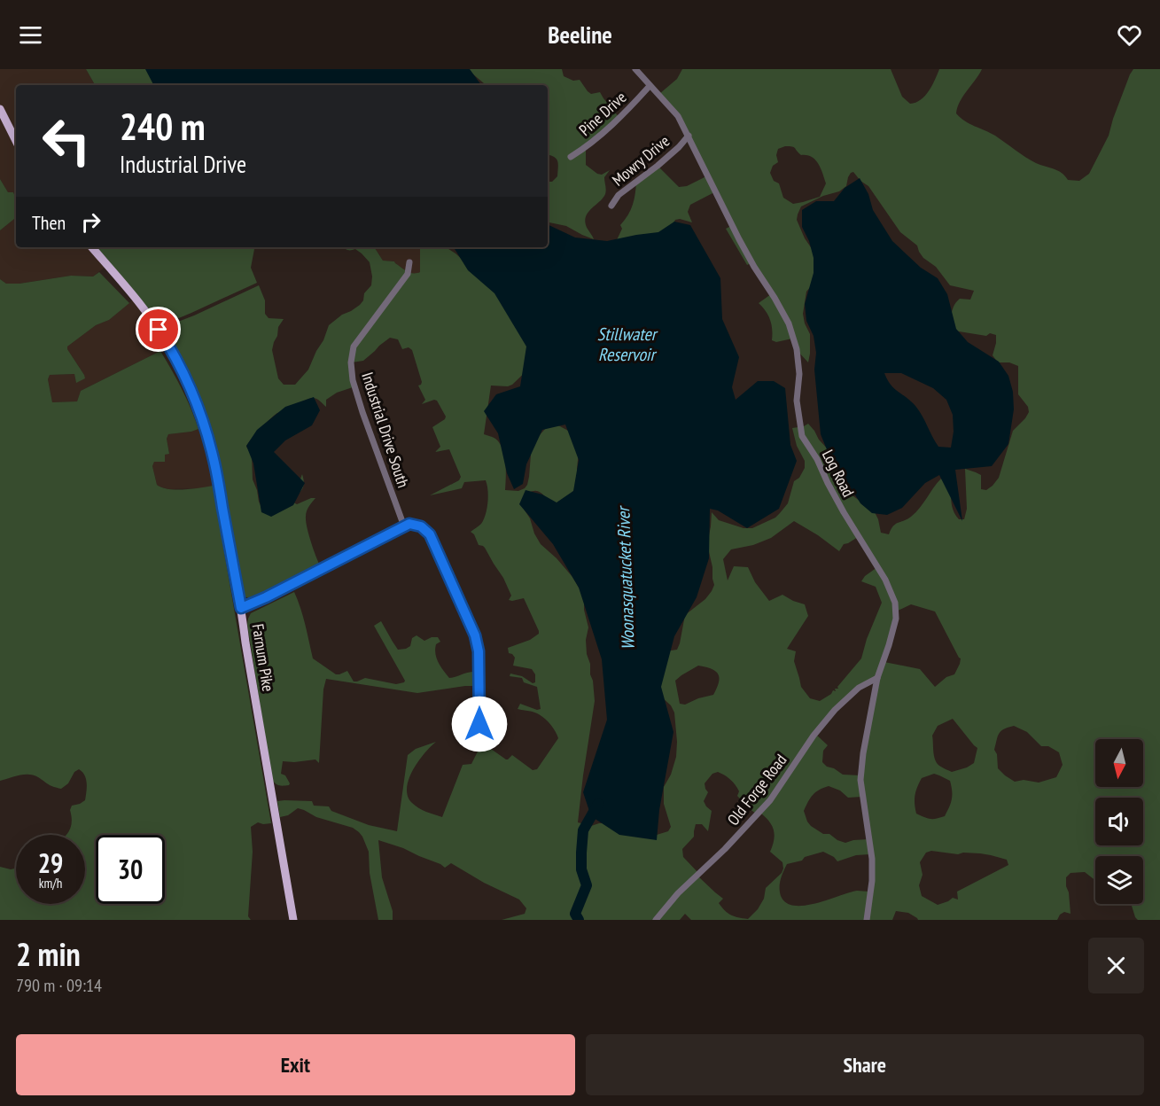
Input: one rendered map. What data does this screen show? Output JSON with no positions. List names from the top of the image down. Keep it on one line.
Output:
{"streets":{"main road":["Farnum Pike"],"street":["Pine Drive","Mowry Drive","Industrial Drive South","Log Road","Old Forge Road"]},"crossings":[["Pine Drive","Log Road"],["Mowry Drive","Log Road"],["Log Road","Old Forge Road"]],"water":["Stillwater Reservoir","Woonasquatucket River"],"north":"bottom","page":{"header":"Beeline","turn":["240 m","Industrial Drive"],"then":"Then","speed":"29 km/h","limit":"30","heading":["2 min","790 m · 09:14"],"buttons":["Exit","Share"]}}
